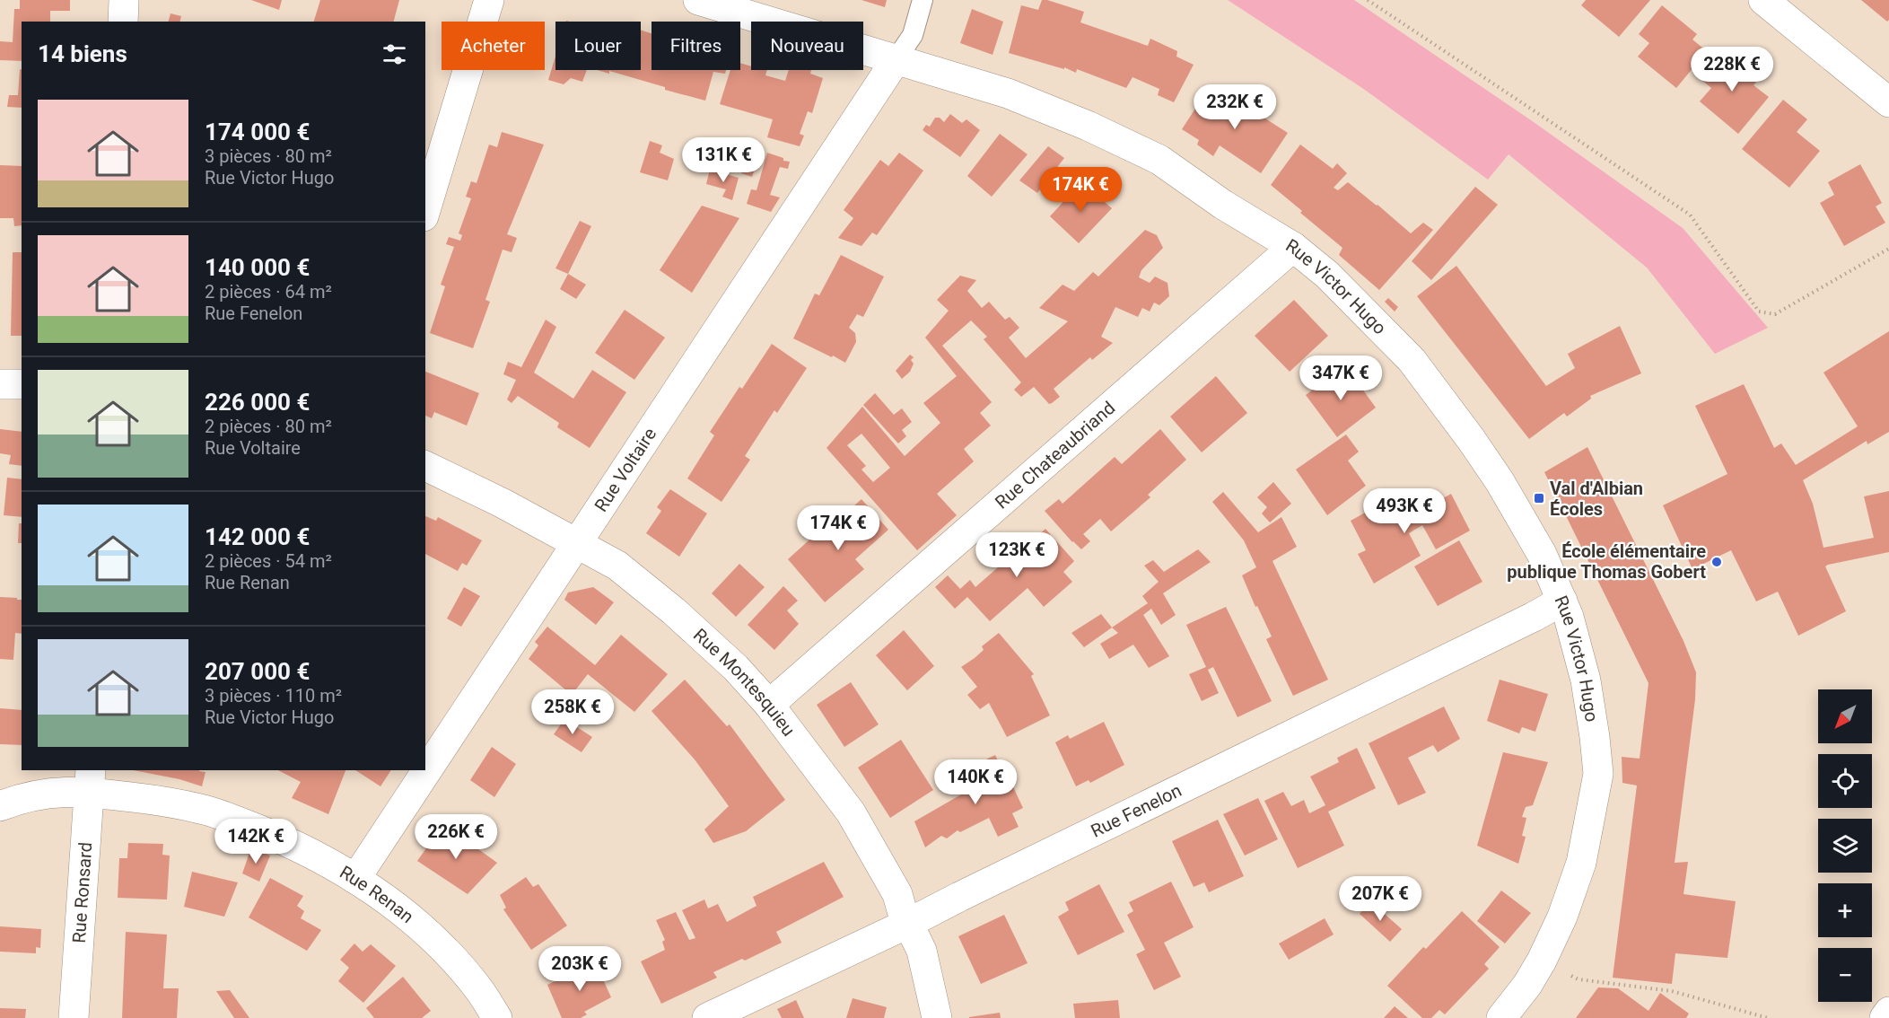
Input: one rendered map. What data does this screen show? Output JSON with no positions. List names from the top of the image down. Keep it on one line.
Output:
{"streets":{"street":["Rue Victor Hugo","Rue Chateaubriand","Rue Voltaire","Rue Montesquieu","Rue Fenelon","Rue Ronsard","Rue Renan"]},"crossings":[["Rue Victor Hugo","Rue Chateaubriand"],["Rue Victor Hugo","Rue Voltaire"],["Rue Victor Hugo","Rue Fenelon"],["Rue Chateaubriand","Rue Montesquieu"],["Rue Voltaire","Rue Montesquieu"],["Rue Voltaire","Rue Renan"],["Rue Montesquieu","Rue Fenelon"],["Rue Ronsard","Rue Renan"]],"places":{"transit":["Val d'Albian Écoles"],"other":["École élémentaire publique Thomas Gobert"]},"north":"bottom left","page":{"chip":["Acheter","Louer","Filtres","Nouveau"],"heading":"14 biens","price":["228K €","232K €","131K €","174K €","347K €","493K €","174K €","123K €","258K €","140K €","226K €","142K €","207K €","203K €"],"list":[{"name":"174 000 €","note":"3 pièces · 80 m² · Rue Victor Hugo"},{"name":"140 000 €","note":"2 pièces · 64 m² · Rue Fenelon"},{"name":"226 000 €","note":"2 pièces · 80 m² · Rue Voltaire"},{"name":"142 000 €","note":"2 pièces · 54 m² · Rue Renan"},{"name":"207 000 €","note":"3 pièces · 110 m² · Rue Victor Hugo"}],"map_buttons":["+","−"]}}
